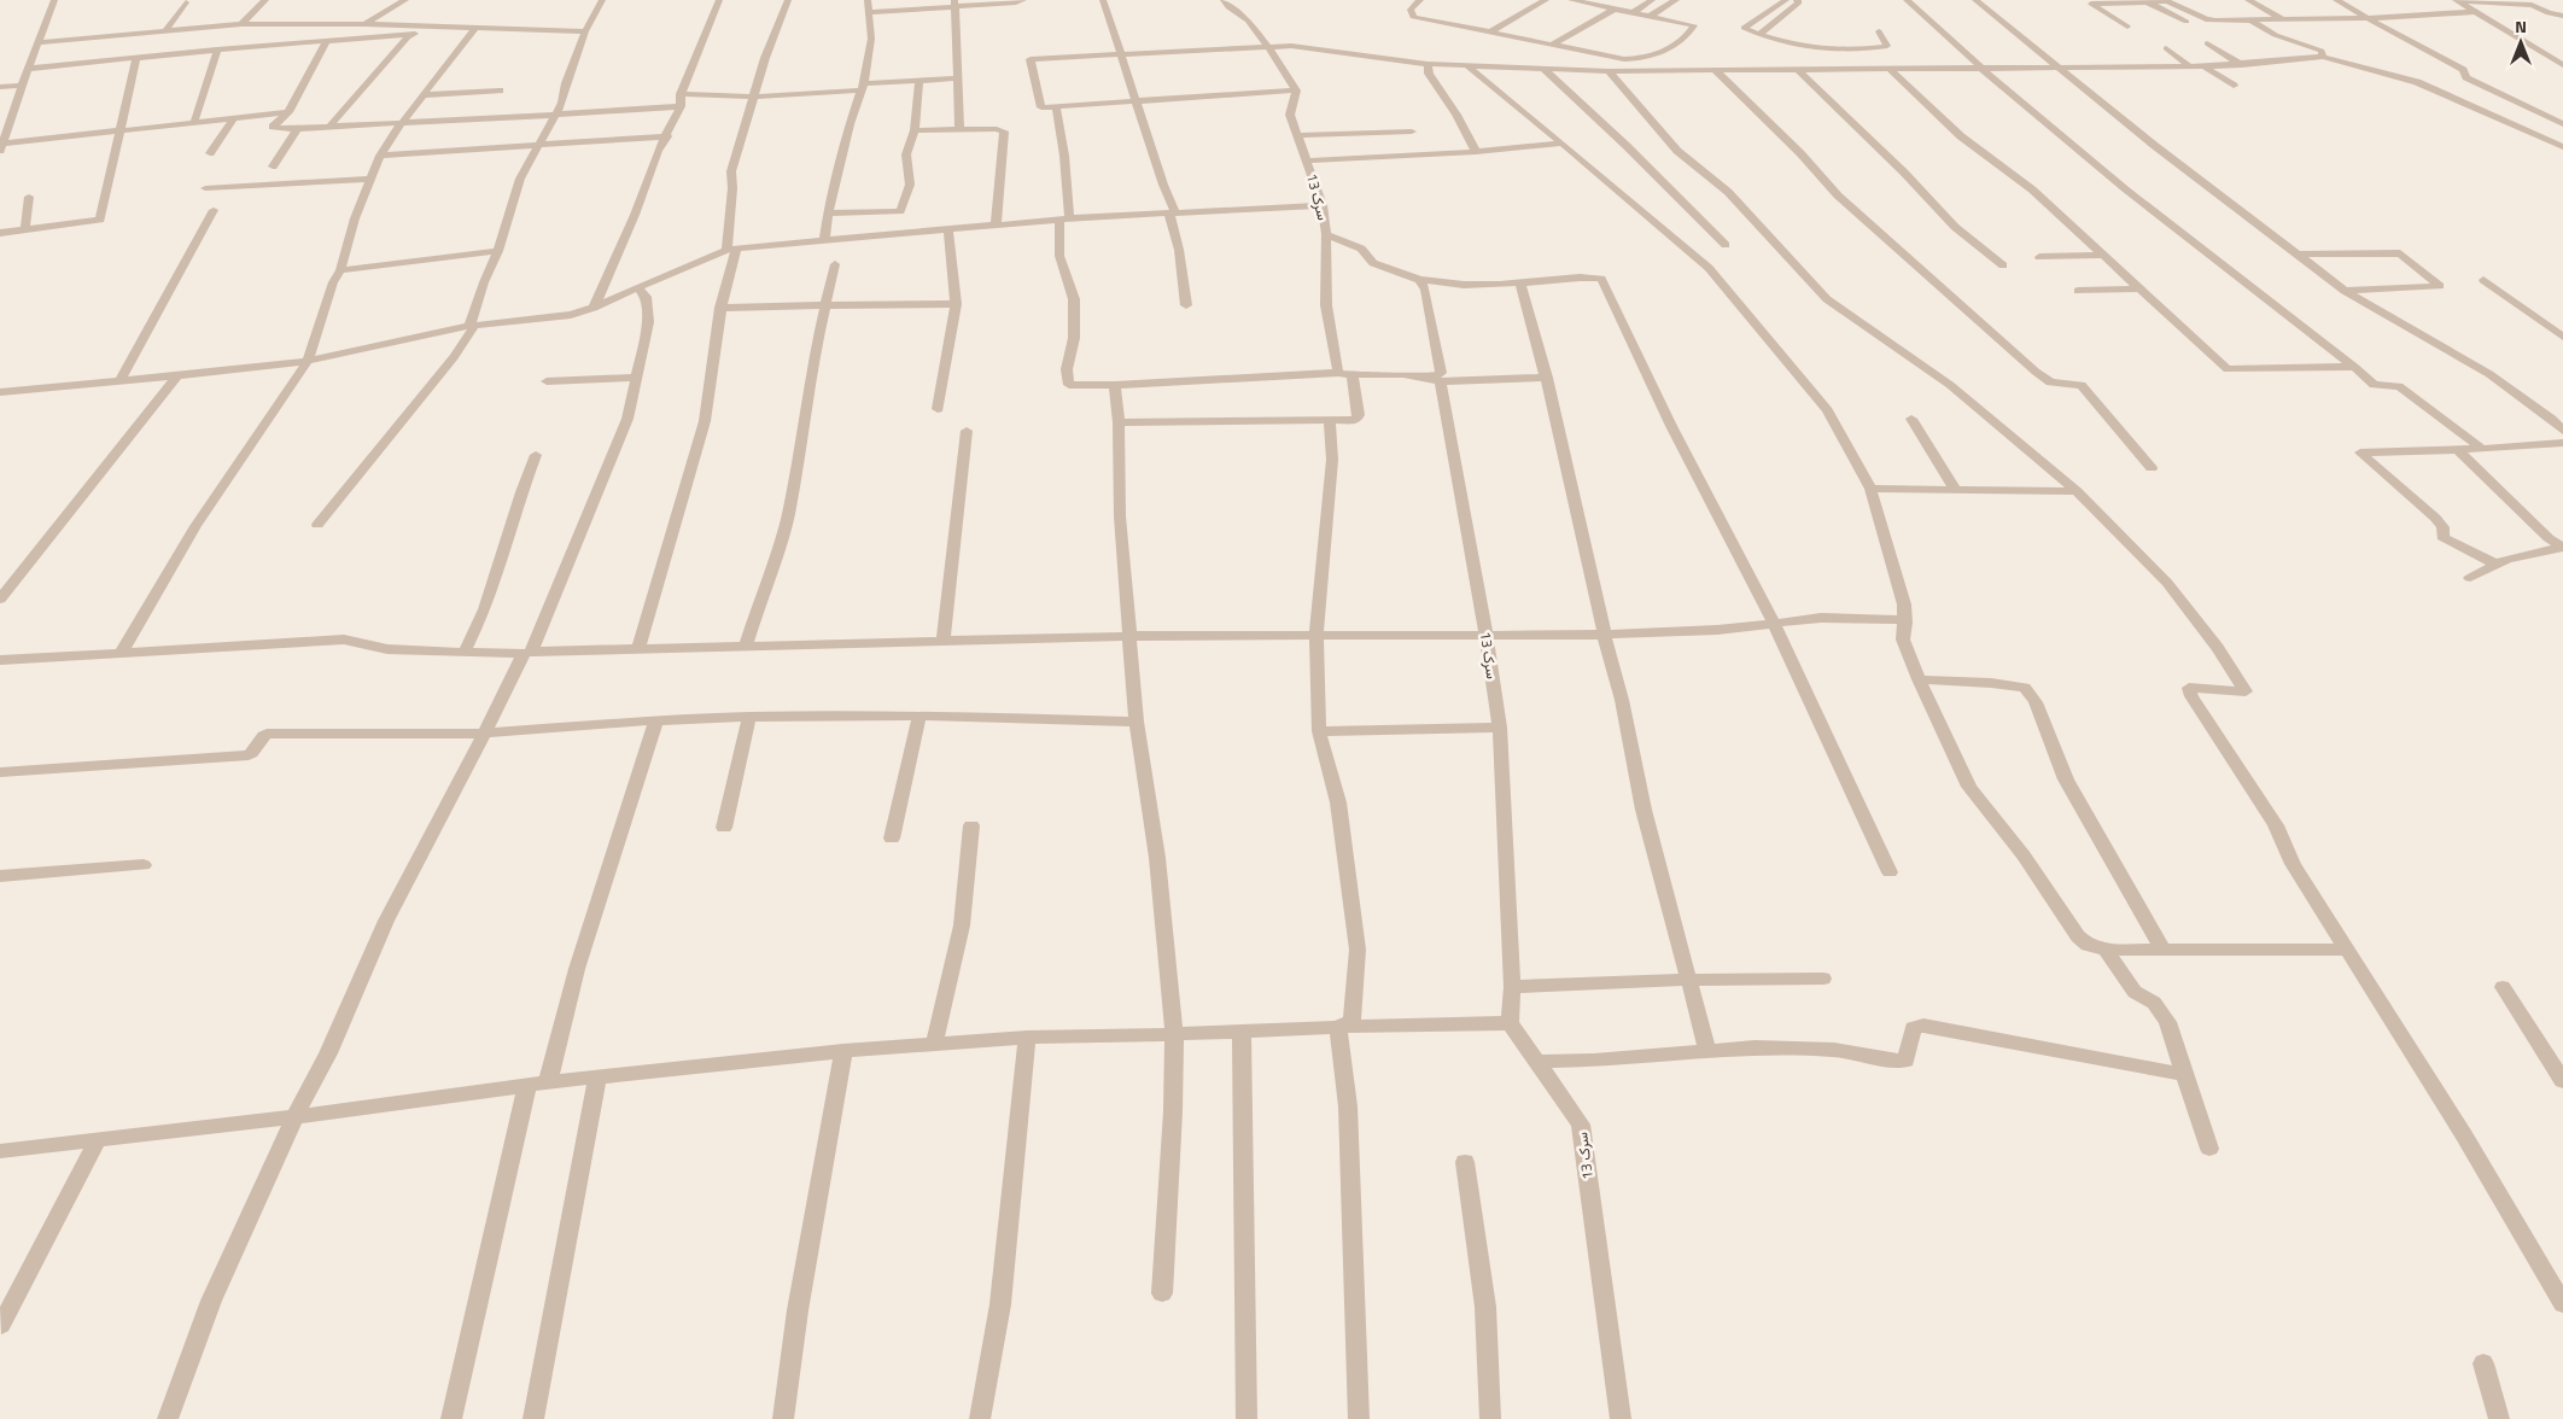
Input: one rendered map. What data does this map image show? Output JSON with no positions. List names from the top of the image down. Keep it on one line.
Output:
{"streets":{"street":["سرک 13"]},"north":"top"}
